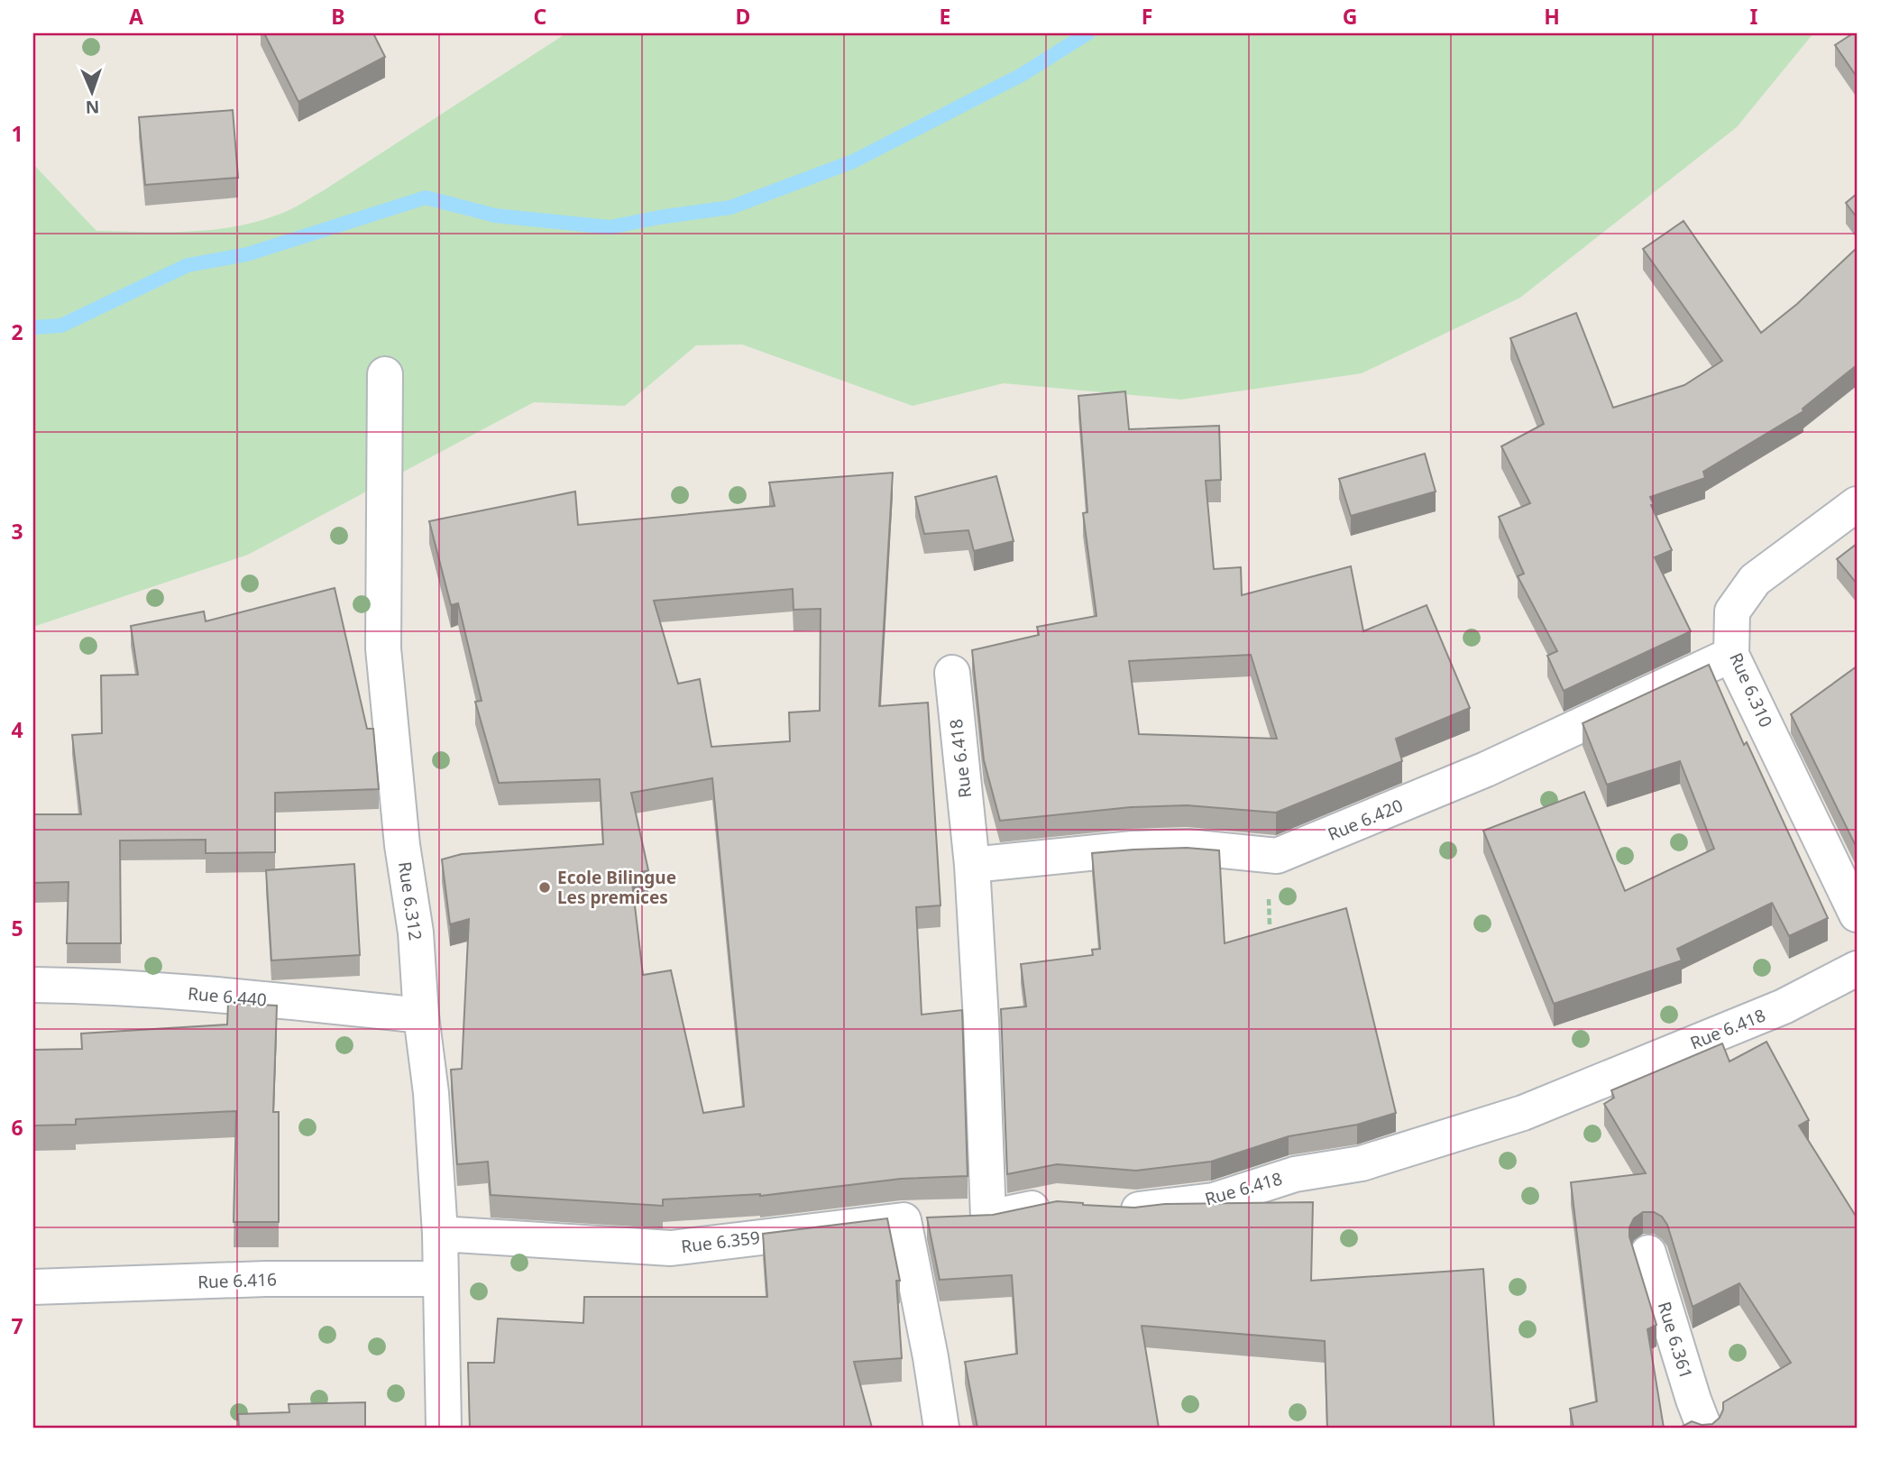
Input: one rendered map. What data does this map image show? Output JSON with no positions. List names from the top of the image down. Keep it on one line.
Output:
{"streets":{"street":["Rue 6.310","Rue 6.418","Rue 6.420","Rue 6.312","Rue 6.440","Rue 6.359","Rue 6.416","Rue 6.361"]},"crossings":[["Rue 6.310","Rue 6.420"],["Rue 6.418","Rue 6.420"],["Rue 6.418","Rue 6.359"],["Rue 6.312","Rue 6.440"],["Rue 6.312","Rue 6.359"],["Rue 6.312","Rue 6.416"]],"places":["Ecole Bilingue Les premices"],"north":"bottom","grid":{"columns":["A","B","C","D","E","F","G","H","I"],"rows":["1","2","3","4","5","6","7"]}}
